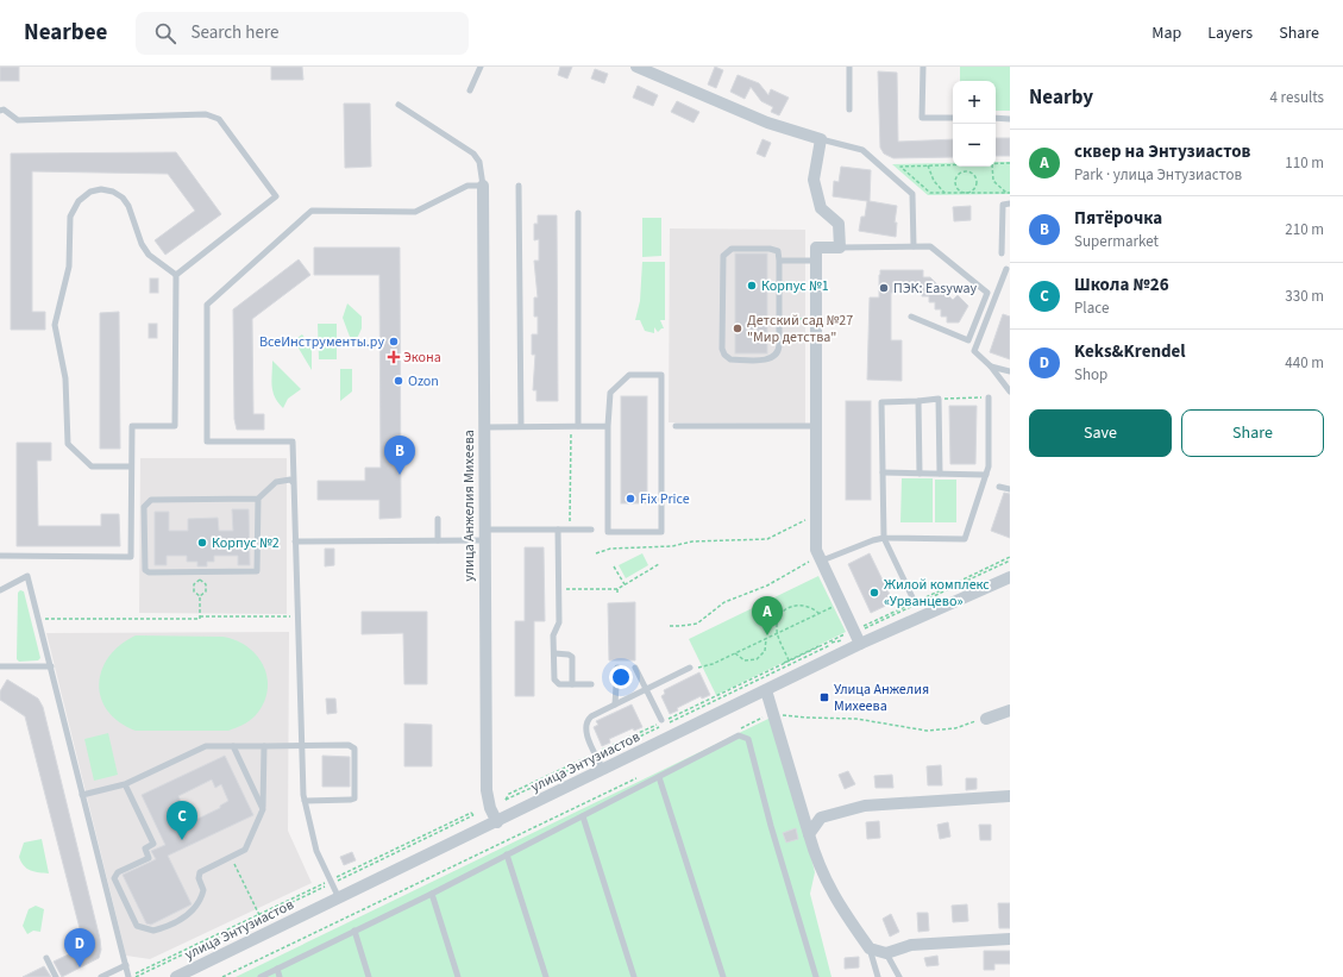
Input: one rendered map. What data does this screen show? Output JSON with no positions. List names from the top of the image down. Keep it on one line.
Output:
{"streets":{"street":["улица Анжелия Михеева","улица Энтузиастов"]},"crossings":[["улица Анжелия Михеева","улица Энтузиастов"]],"places":{"other":["Корпус №1","ПЭК: Easyway","Детский сад №27 \"Мир детства\"","ВсеИнструменты.ру","Ozon","Fix Price","Корпус №2","Жилой комплекс «Урванцево»"],"health":["Экона"],"transit":["Улица Анжелия Михеева"]},"page":{"header":"Nearbee","search":"Search here","nav":["Map","Layers","Share"],"heading":["Nearby","4 results"],"map_buttons":["+","−"],"list":[{"mark":"A","name":"сквер на Энтузиастов","note":"Park · улица Энтузиастов","value":"110 m"},{"mark":"B","name":"Пятёрочка","note":"Supermarket","value":"210 m"},{"mark":"C","name":"Школа №26","note":"Place","value":"330 m"},{"mark":"D","name":"Keks&Krendel","note":"Shop","value":"440 m"}],"buttons":["Save","Share"],"pins":["B","A","C","D"]}}
